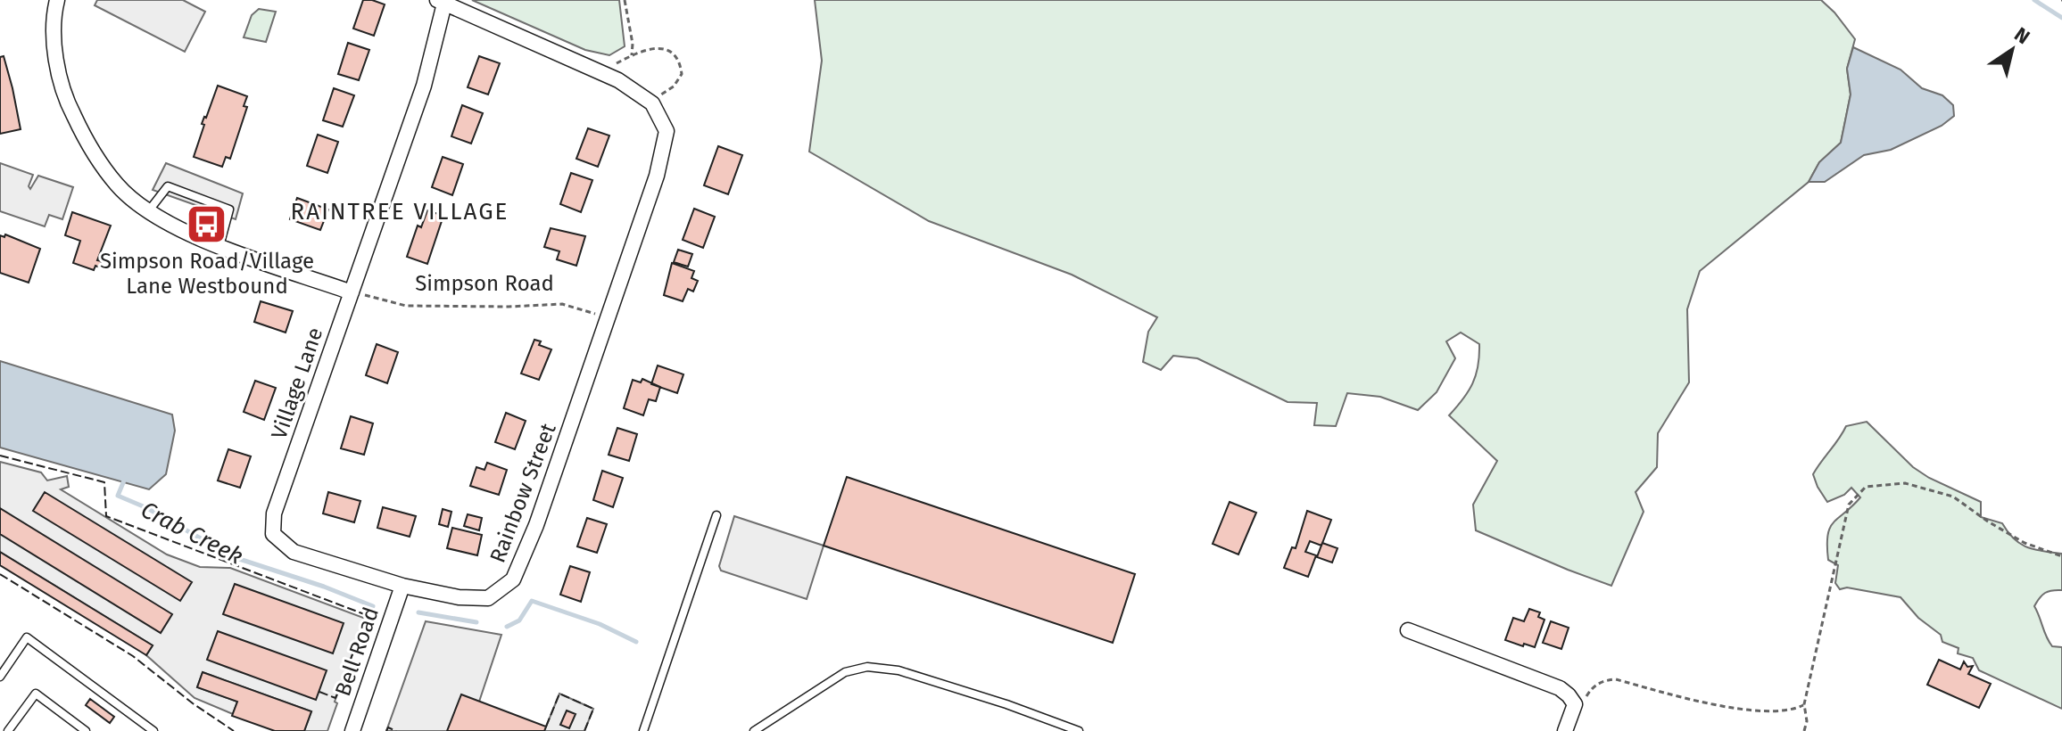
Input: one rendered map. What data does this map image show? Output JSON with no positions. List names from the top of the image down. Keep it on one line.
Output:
{"streets":{"street":["Village Lane","Rainbow Street","Bell Road"],"path":["Simpson Road"]},"crossings":[["Simpson Road","Village Lane"],["Simpson Road","Rainbow Street"],["Village Lane","Rainbow Street"],["Rainbow Street","Bell Road"]],"districts":["RAINTREE VILLAGE"],"water":["Crab Creek"],"places":{"bus stop":["Simpson Road/Village Lane Westbound"]},"north":"top right"}
